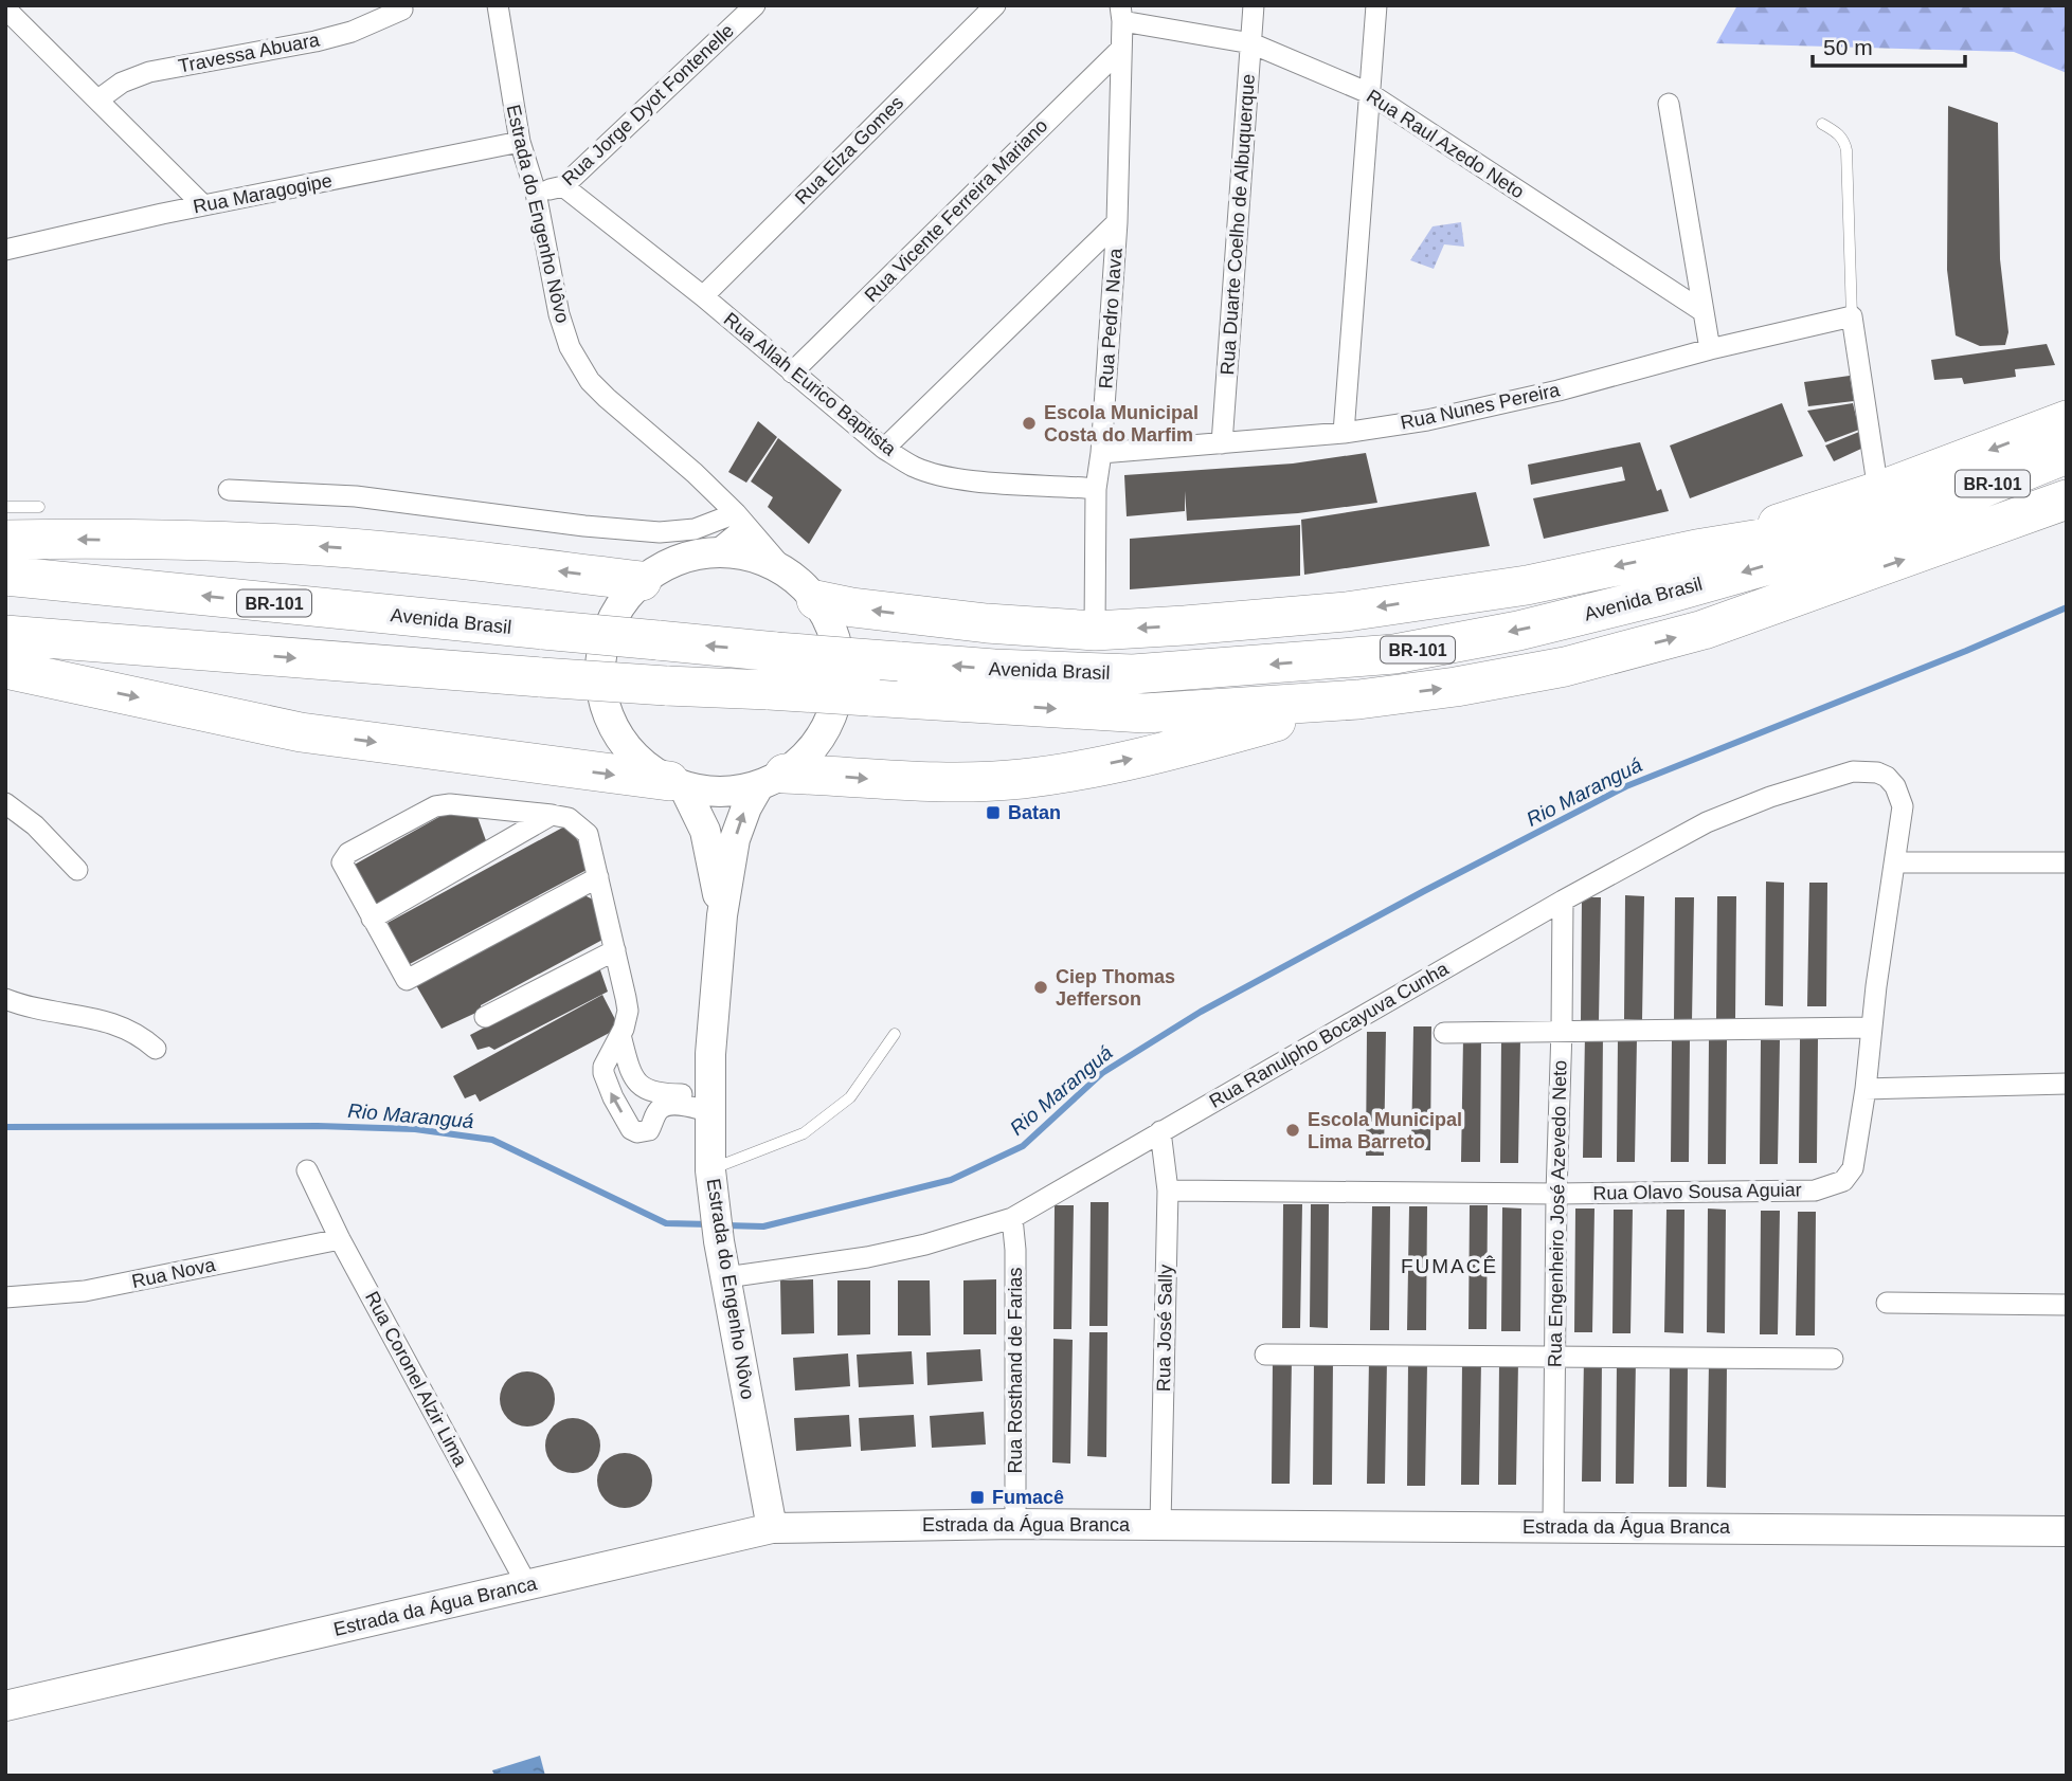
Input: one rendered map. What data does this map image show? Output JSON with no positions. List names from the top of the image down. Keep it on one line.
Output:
{"streets":{"highway":["BR-101","Avenida Brasil"],"main road":["Estrada do Engenho Nôvo","Estrada da Água Branca"],"street":["Travessa Abuara","Rua Jorge Dyot Fontenelle","Rua Raul Azedo Neto","Rua Elza Gomes","Rua Maragogipe","Rua Vicente Ferreira Mariano","Rua Duarte Coelho de Albuquerque","Rua Pedro Nava","Rua Allah Eurico Baptista","Rua Nunes Pereira","Rua Ranulpho Bocayuva Cunha","Rua Olavo Sousa Aguiar","Rua Engenheiro José Azevedo Neto","Rua Nova","Rua José Sally","Rua Rosthand de Farias","Rua Coronel Alzir Lima"]},"crossings":[["Rua Jorge Dyot Fontenelle","Estrada do Engenho Nôvo"],["Rua Jorge Dyot Fontenelle","Rua Allah Eurico Baptista"],["Rua Raul Azedo Neto","Rua Duarte Coelho de Albuquerque"],["Rua Raul Azedo Neto","Rua Pedro Nava"],["Rua Elza Gomes","Rua Allah Eurico Baptista"],["Rua Maragogipe","Estrada do Engenho Nôvo"],["Rua Vicente Ferreira Mariano","Rua Pedro Nava"],["Rua Vicente Ferreira Mariano","Rua Allah Eurico Baptista"],["Estrada do Engenho Nôvo","Rua Ranulpho Bocayuva Cunha"],["Estrada do Engenho Nôvo","Estrada da Água Branca"],["Rua Duarte Coelho de Albuquerque","Rua Nunes Pereira"],["Rua Pedro Nava","Rua Allah Eurico Baptista"],["Rua Pedro Nava","Rua Nunes Pereira"],["Rua Ranulpho Bocayuva Cunha","Rua Olavo Sousa Aguiar"],["Rua Ranulpho Bocayuva Cunha","Rua Engenheiro José Azevedo Neto"],["Rua Ranulpho Bocayuva Cunha","Rua José Sally"],["Rua Ranulpho Bocayuva Cunha","Rua Rosthand de Farias"],["Rua Olavo Sousa Aguiar","Rua Engenheiro José Azevedo Neto"],["Rua Olavo Sousa Aguiar","Rua José Sally"],["Rua Engenheiro José Azevedo Neto","Estrada da Água Branca"],["Rua Nova","Rua Coronel Alzir Lima"],["Rua José Sally","Estrada da Água Branca"],["Rua Rosthand de Farias","Estrada da Água Branca"],["Rua Coronel Alzir Lima","Estrada da Água Branca"]],"districts":["FUMACÊ"],"water":["Rio Maranguá"],"places":{"other":["Escola Municipal Costa do Marfim","Ciep Thomas Jefferson","Escola Municipal Lima Barreto"],"transit":["Batan","Fumacê"]},"scale_bar":"50 m"}
